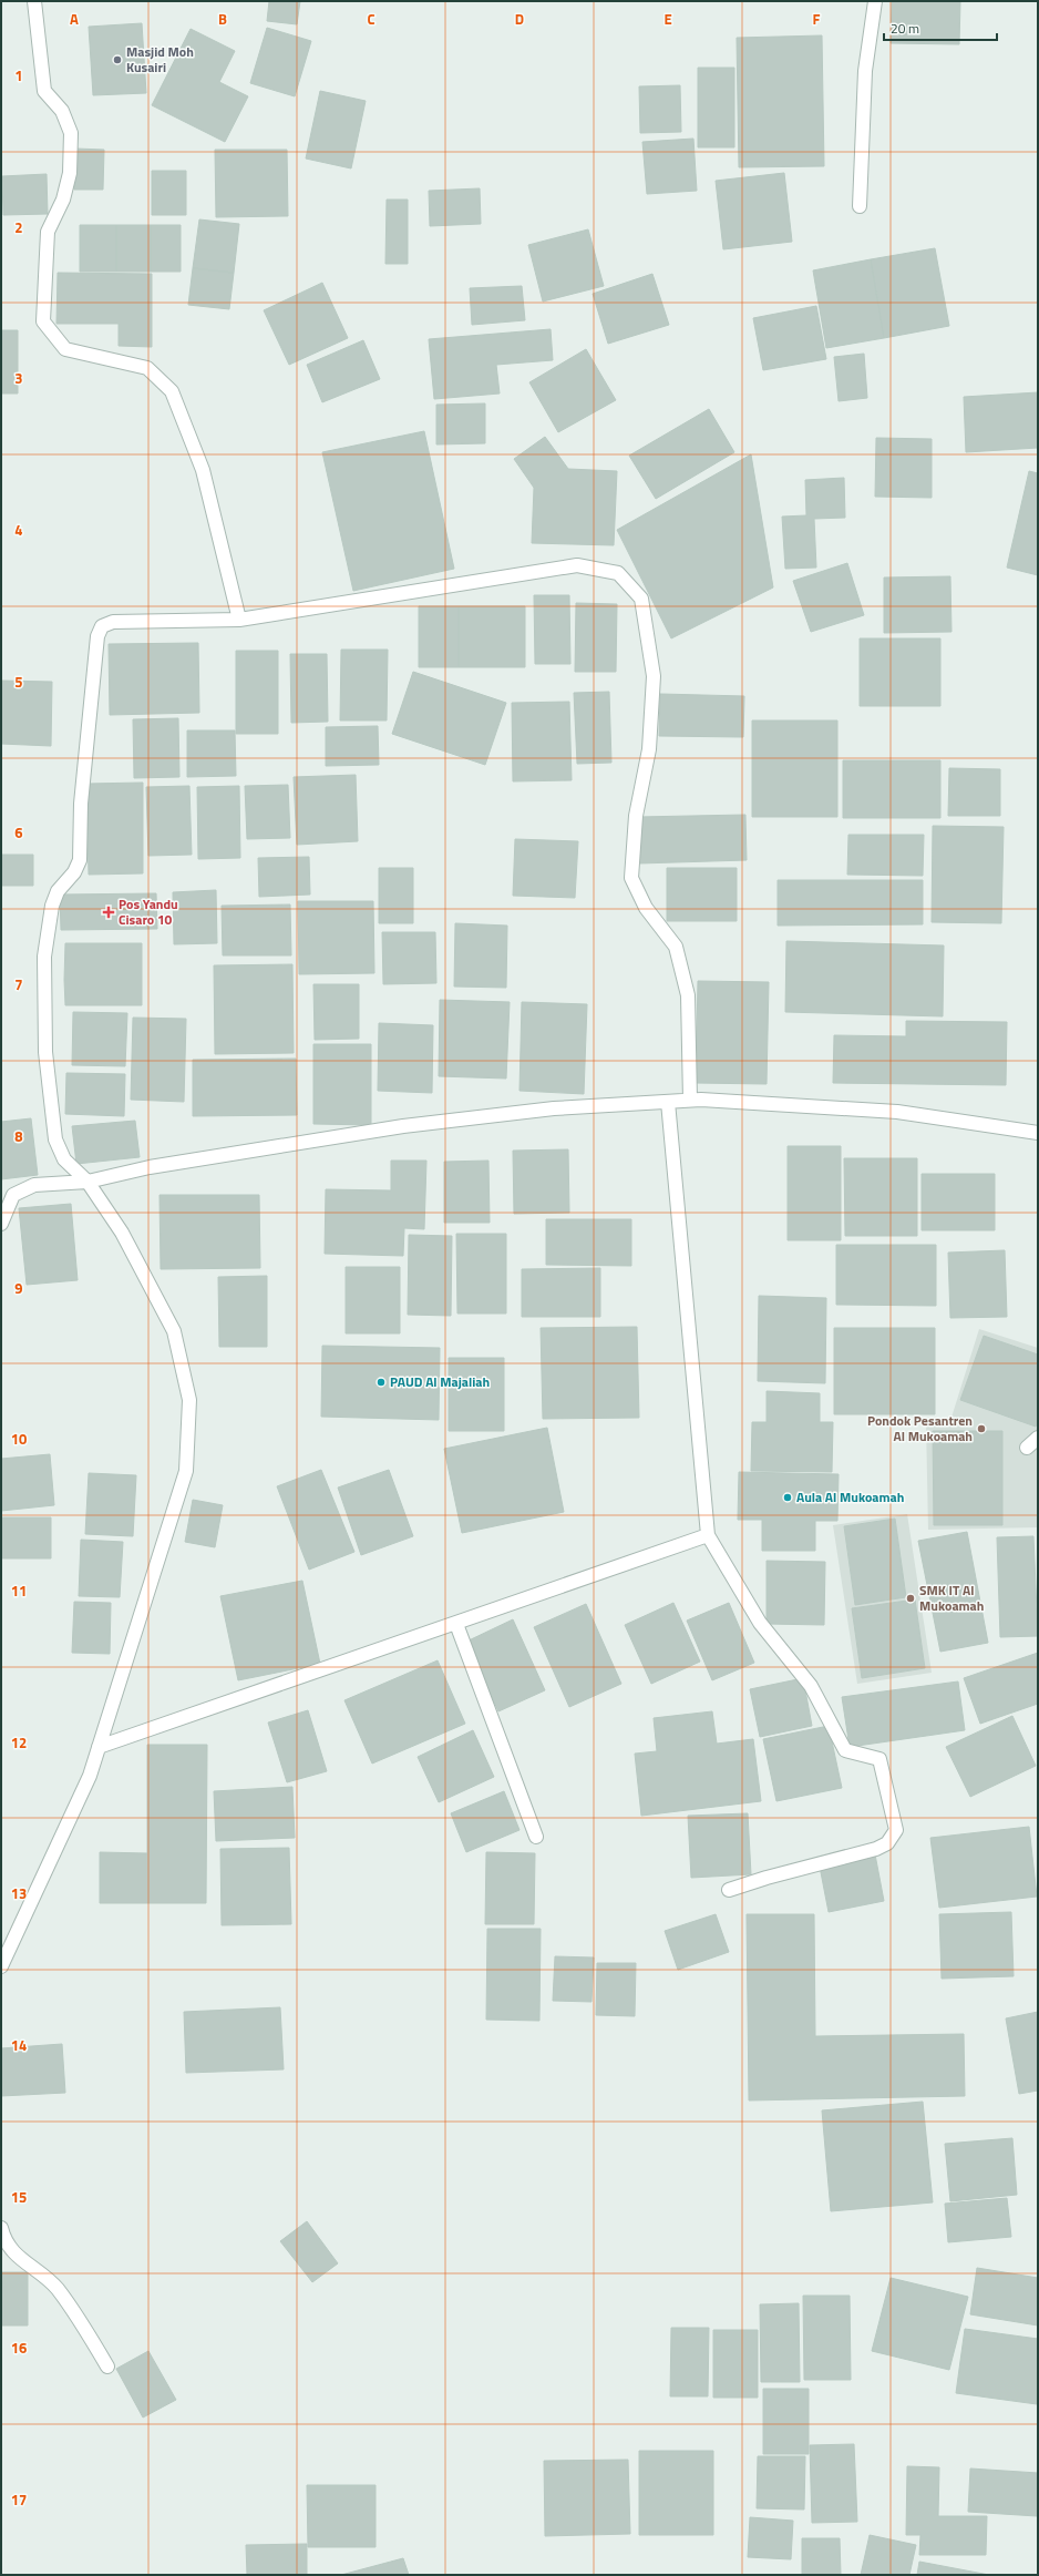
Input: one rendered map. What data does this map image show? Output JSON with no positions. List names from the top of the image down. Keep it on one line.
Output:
{"places":{"other":["Masjid Moh Kusairi","PAUD Al Majaliah","Pondok Pesantren Al Mukoamah","Aula Al Mukoamah","SMK IT Al Mukoamah"],"health":["Pos Yandu Cisaro 10"]},"scale_bar":"20 m","grid":{"columns":["A","B","C","D","E","F"],"rows":["1","2","3","4","5","6","7","8","9","10","11","12","13","14","15","16","17"]}}
